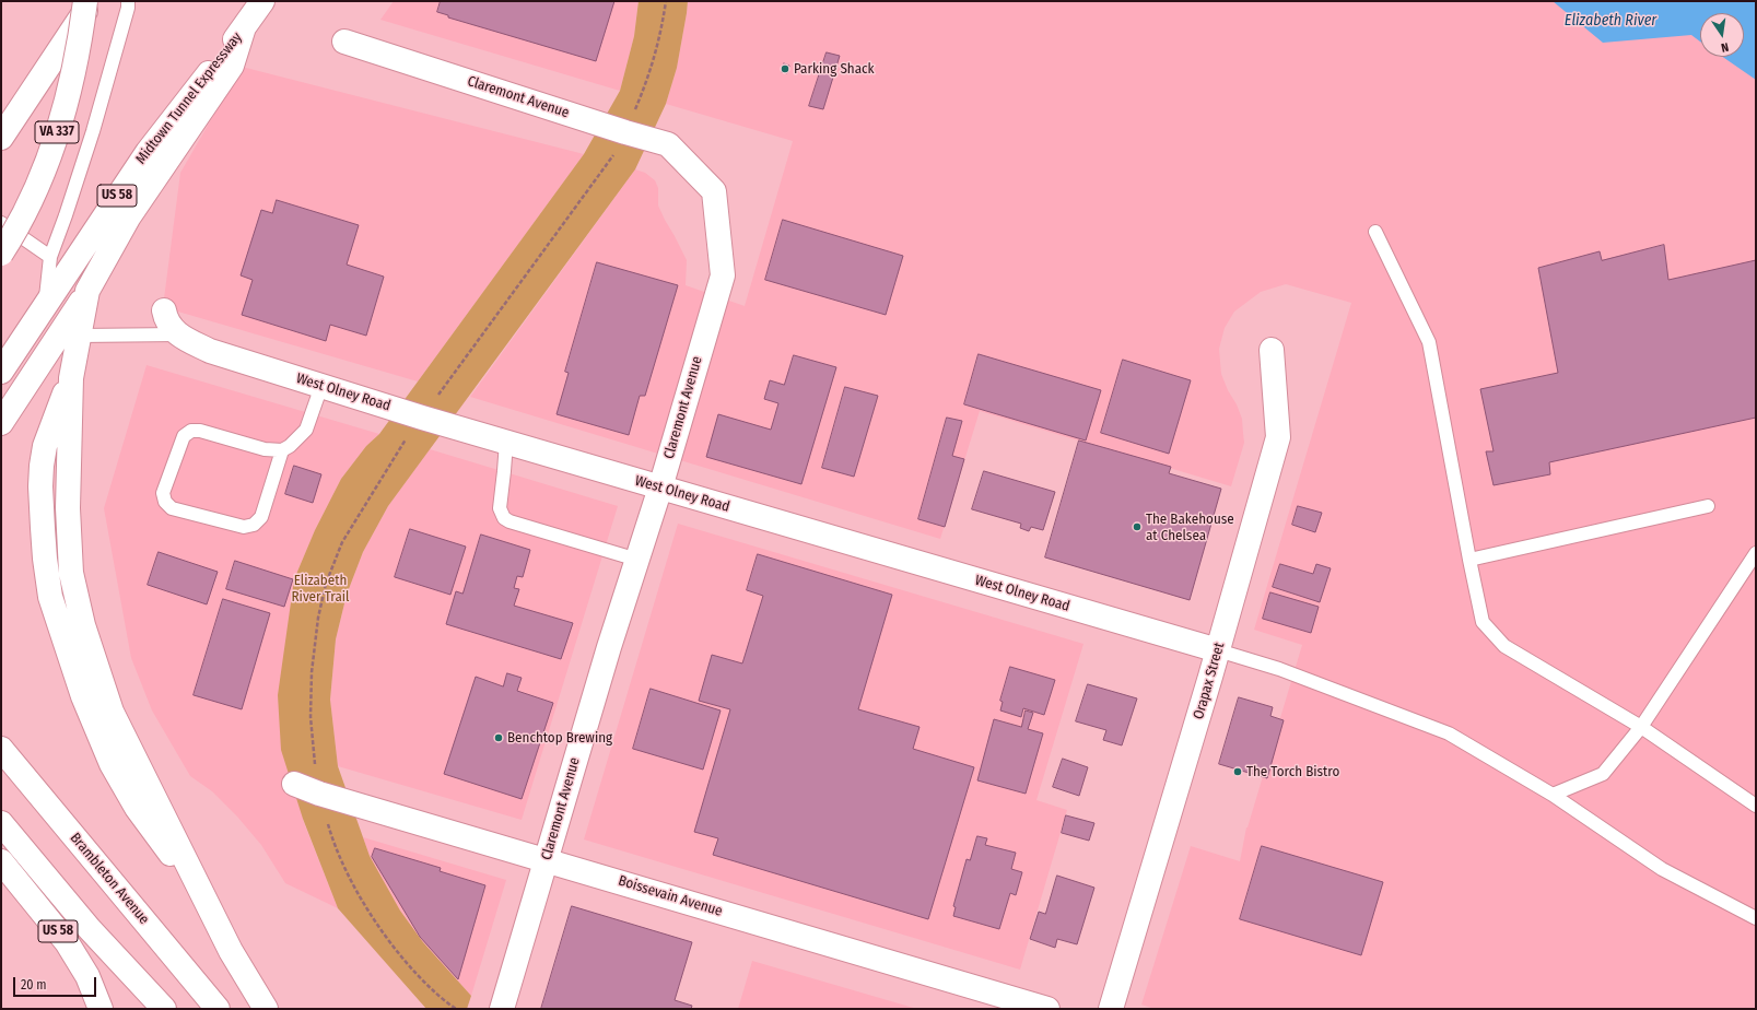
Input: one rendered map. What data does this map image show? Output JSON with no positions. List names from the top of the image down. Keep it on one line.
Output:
{"streets":{"main road":["Claremont Avenue","Midtown Tunnel Expressway","VA 337","US 58","West Olney Road","Orapax Street","Brambleton Avenue","Boissevain Avenue"]},"crossings":[["Claremont Avenue","West Olney Road"],["Claremont Avenue","Boissevain Avenue"],["West Olney Road","Orapax Street"]],"water":["Elizabeth River"],"parks":["Elizabeth River Trail"],"places":["Parking Shack","The Bakehouse at Chelsea","Benchtop Brewing","The Torch Bistro"],"scale_bar":"20 m","north":"bottom"}
